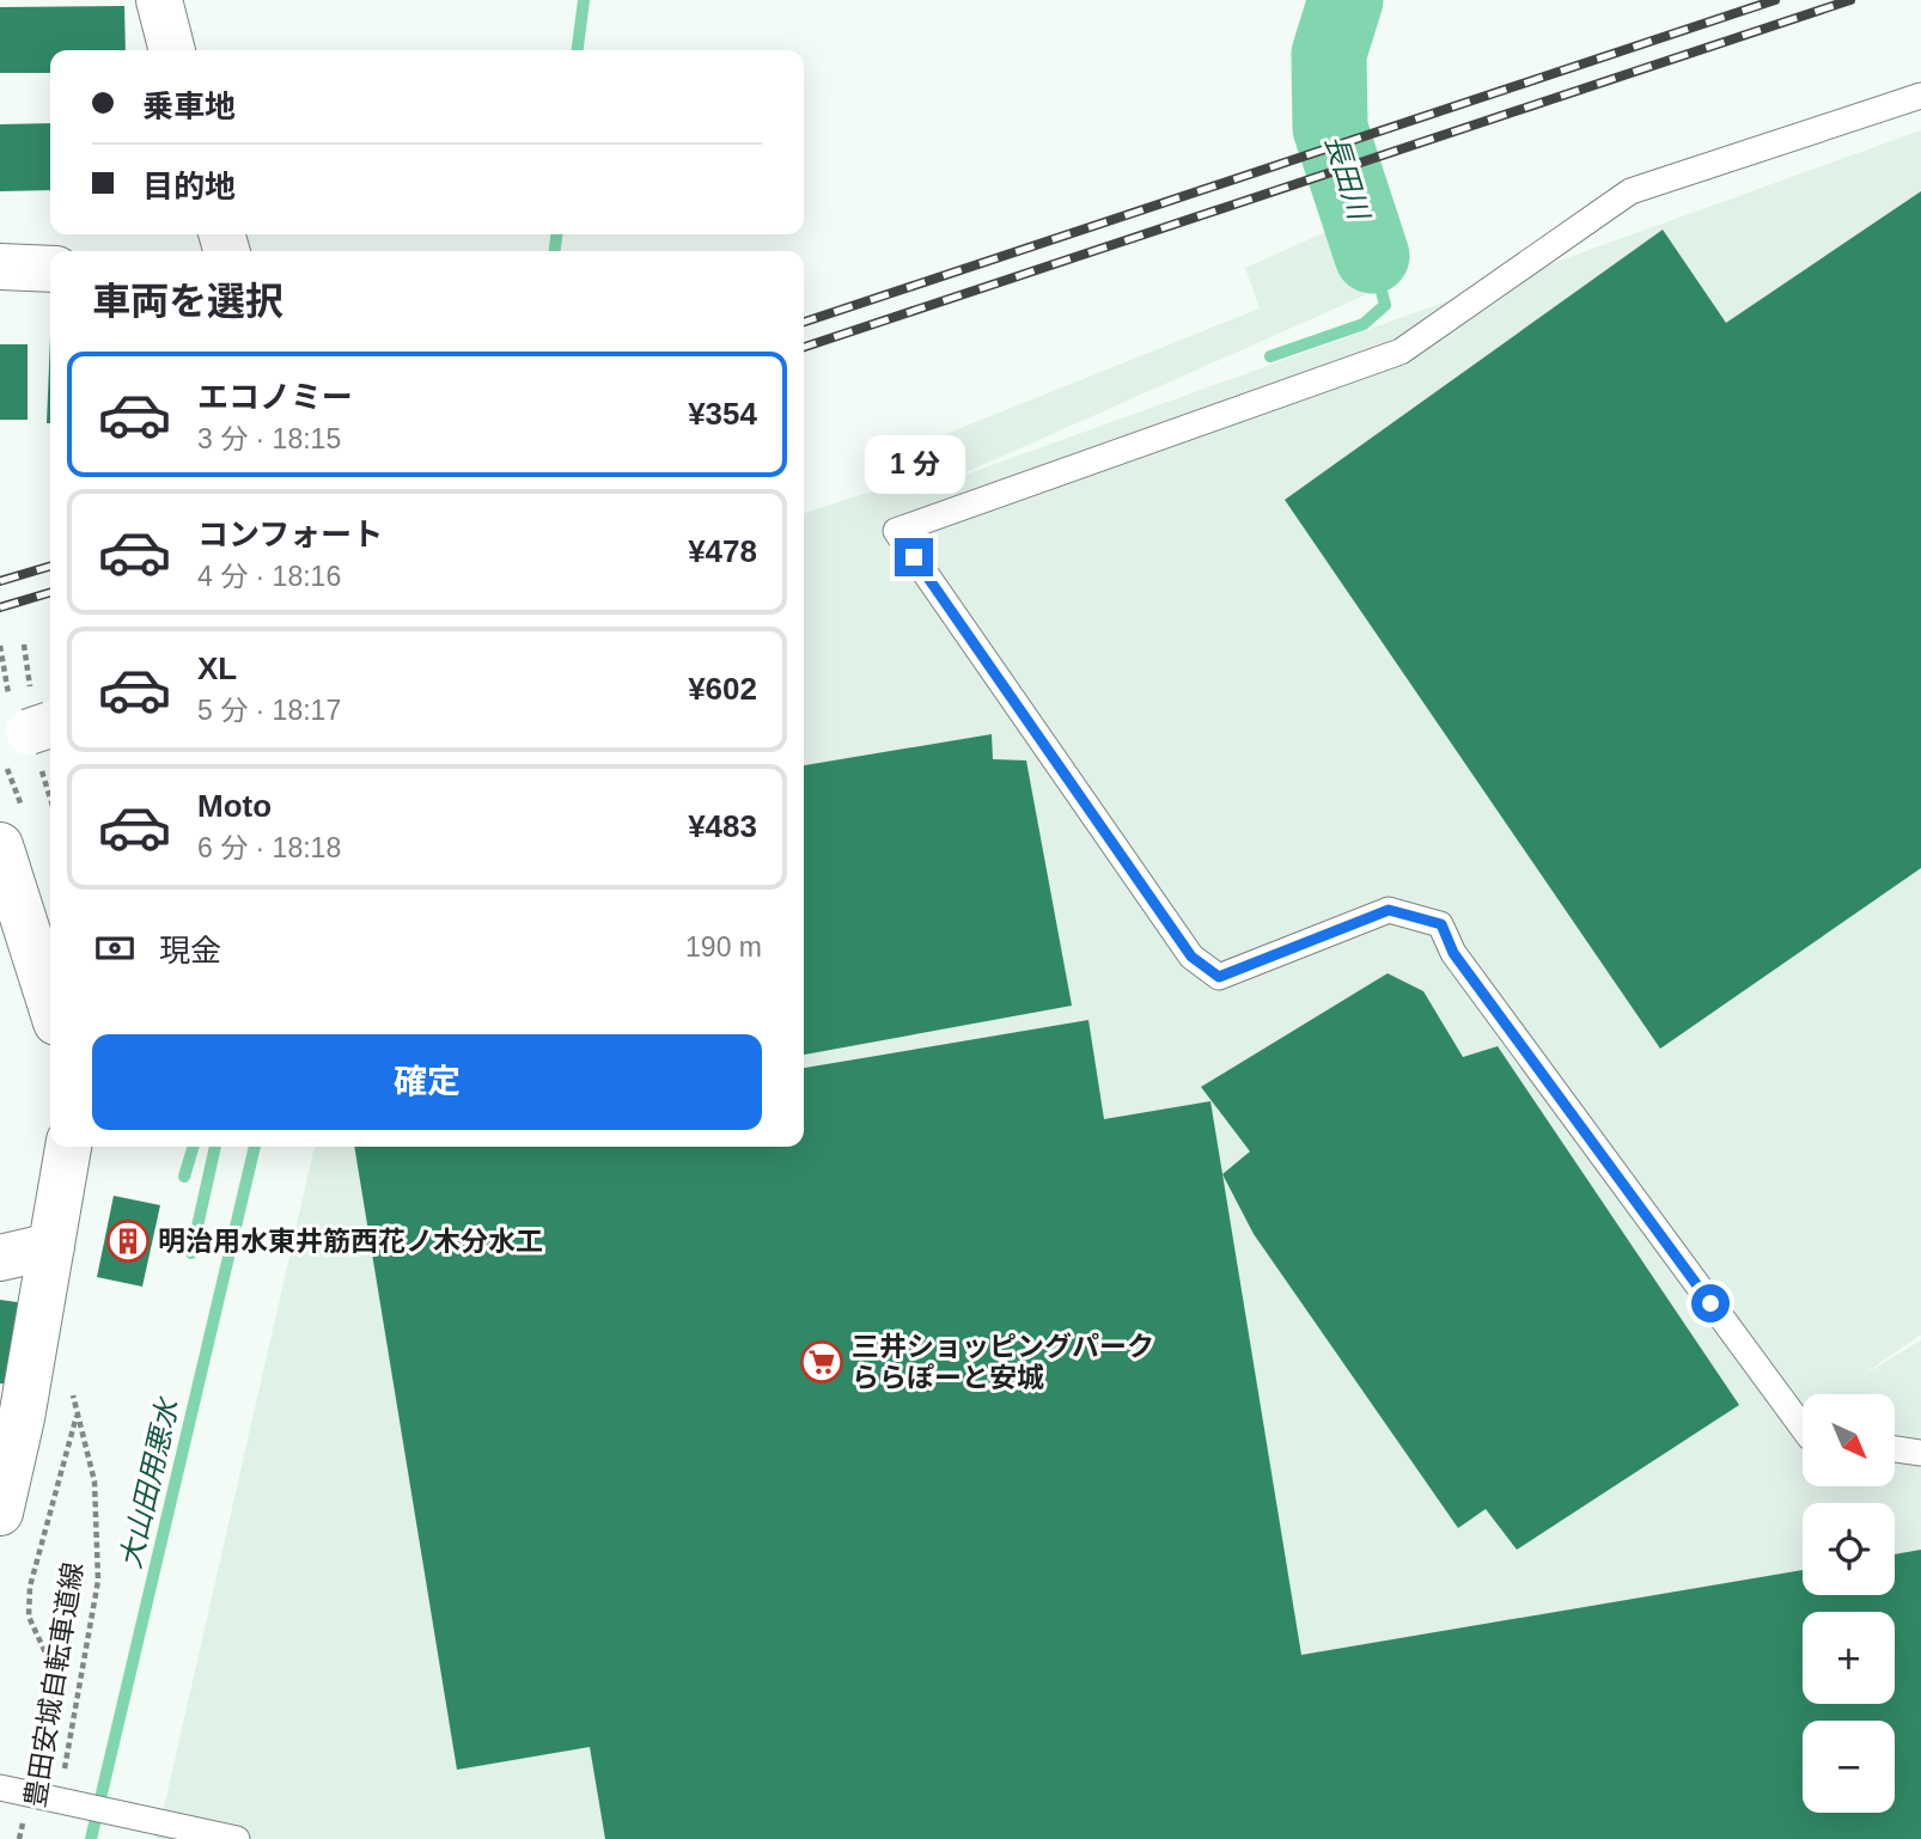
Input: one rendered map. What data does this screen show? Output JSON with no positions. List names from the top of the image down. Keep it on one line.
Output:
{"streets":{"path":["豊田安城自転車道線"]},"water":["長田川","大山田用悪水"],"places":{"building":["明治用水東井筋西花ノ木分水工"],"supermarket":["三井ショッピングパーク ららぽーと安城"]},"north":"bottom right","page":{"banner":["乗車地","目的地"],"heading":"車両を選択","list":[{"name":"エコノミー","note":"3 分 · 18:15","value":"¥354"},{"name":"コンフォート","note":"4 分 · 18:16","value":"¥478"},{"name":"XL","note":"5 分 · 18:17","value":"¥602"},{"name":"Moto","note":"6 分 · 18:18","value":"¥483"}],"bubble":"1 分","pay":["現金","190 m"],"buttons":"確定","map_buttons":["+","−"]}}
